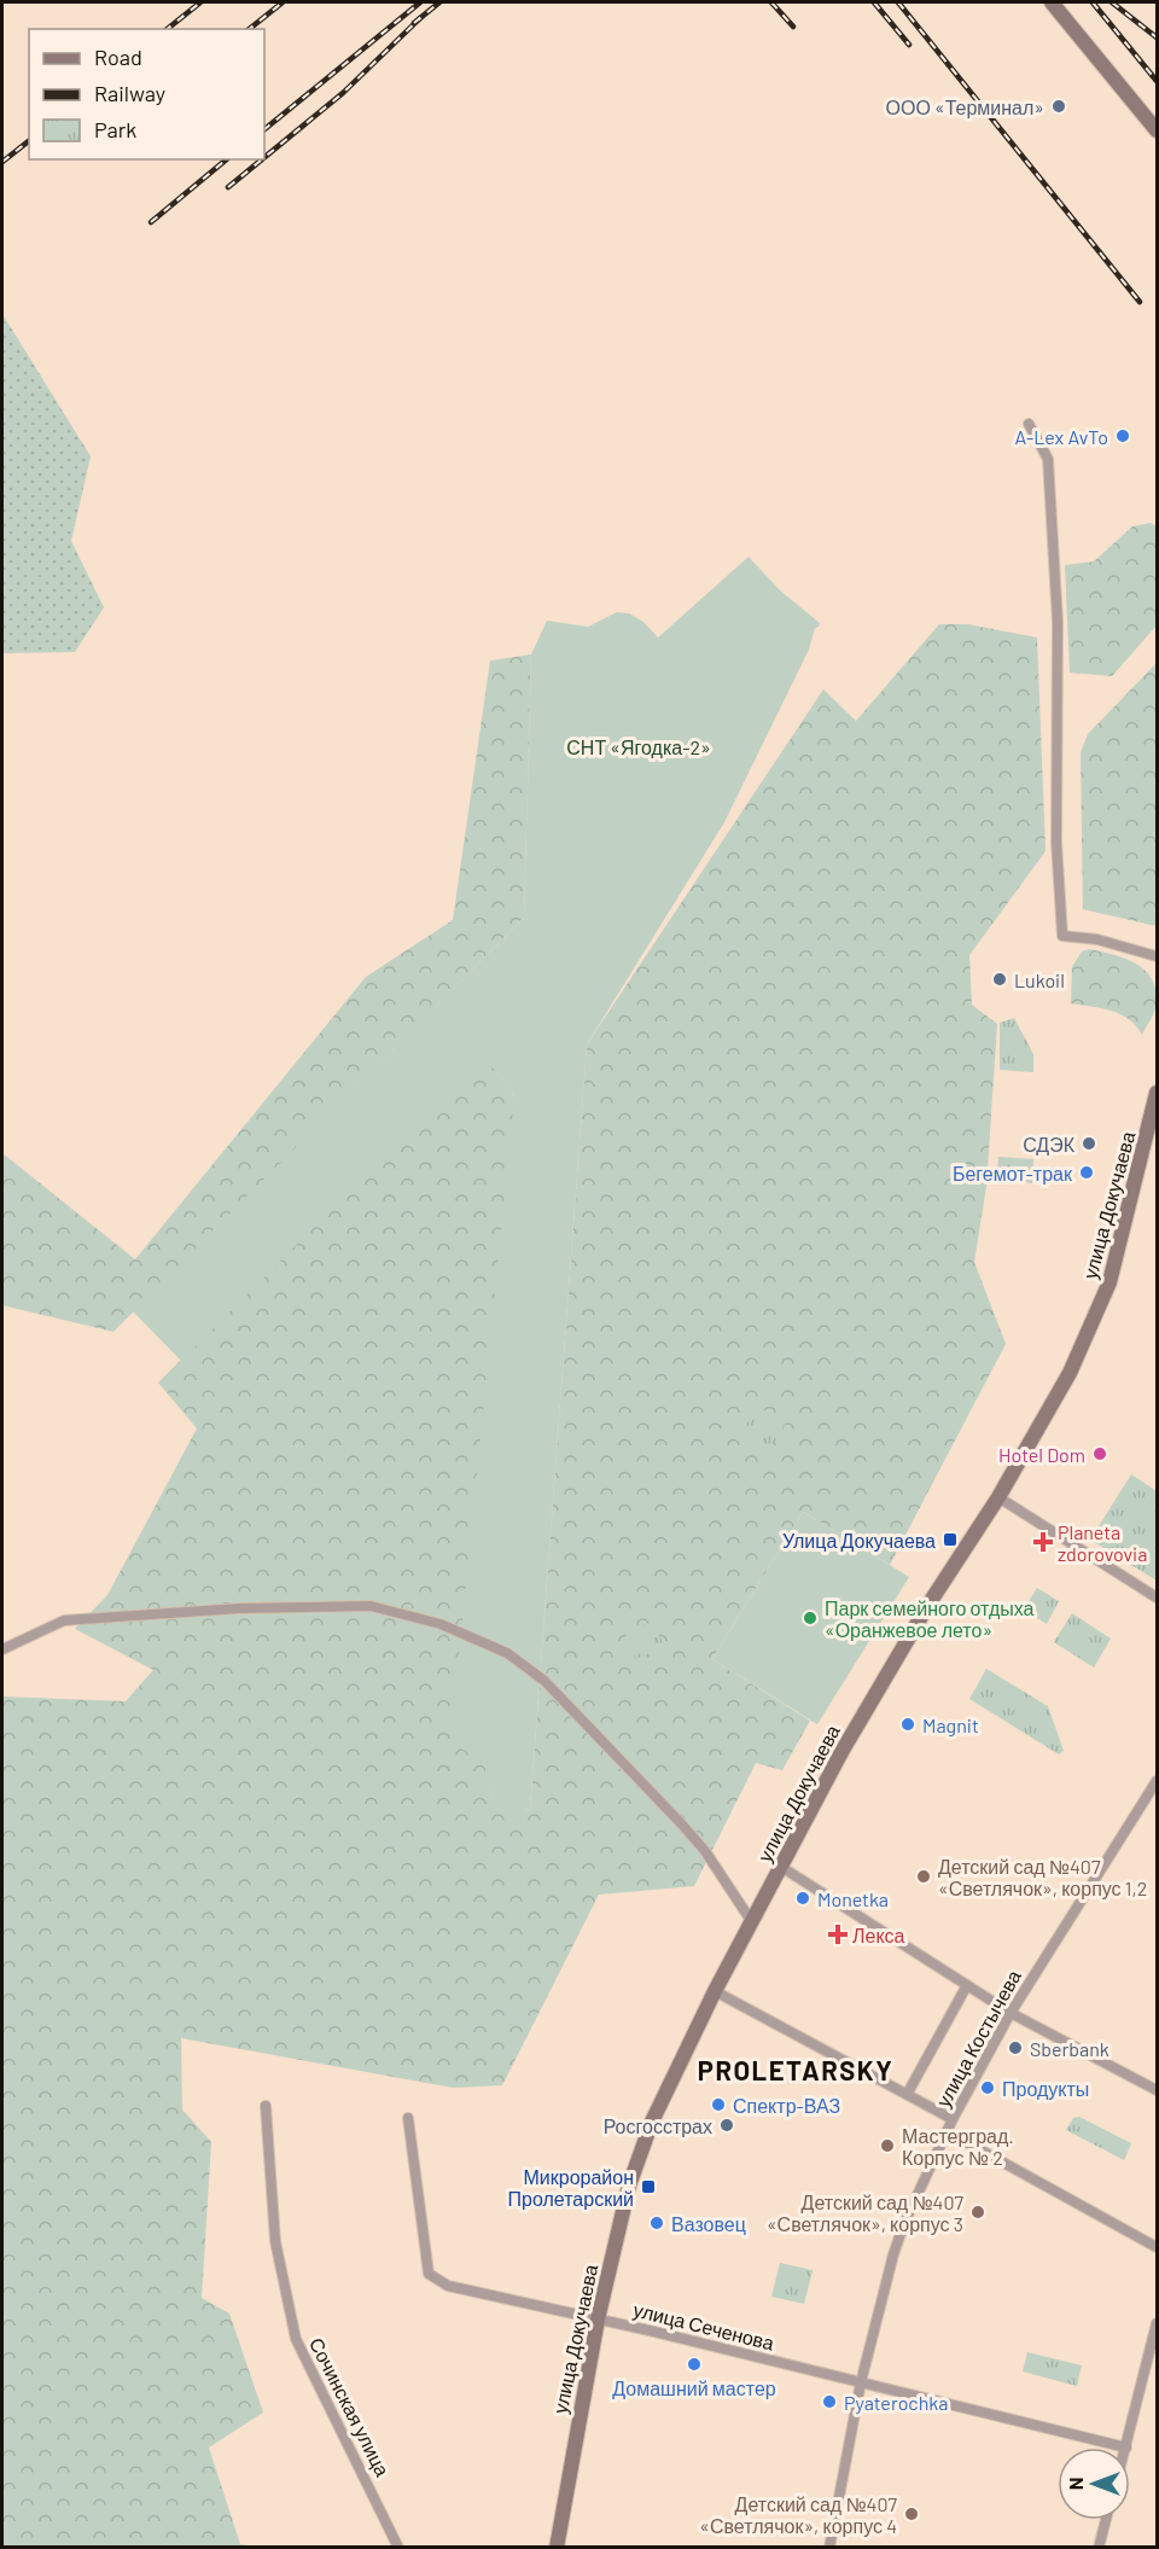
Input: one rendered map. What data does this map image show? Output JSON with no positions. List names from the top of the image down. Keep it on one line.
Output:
{"streets":{"main road":["улица Докучаева"],"street":["улица Костычева","улица Сеченова","Сочинская улица"]},"crossings":[["улица Докучаева","улица Сеченова"],["улица Костычева","улица Сеченова"]],"districts":["PROLETARSKY"],"parks":["СНТ «Ягодка-2»"],"places":{"other":["ООО «Терминал»","A-Lex AvTo","Lukoil","СДЭК","Бегемот-трак","Hotel Dom","Парк семейного отдыха «Оранжевое лето»","Magnit","Детский сад №407 «Светлячок», корпус 1,2","Monetka","Sberbank","Продукты","Спектр-ВАЗ","Росгосстрах","Мастерград. Корпус № 2","Детский сад №407 «Светлячок», корпус 3","Вазовец","Домашний мастер","Pyaterochka","Детский сад №407 «Светлячок», корпус 4"],"transit":["Улица Докучаева","Микрорайон Пролетарский"],"health":["Planeta zdorovovia","Лекса"]},"legend":["Road","Railway","Park"],"north":"left"}
